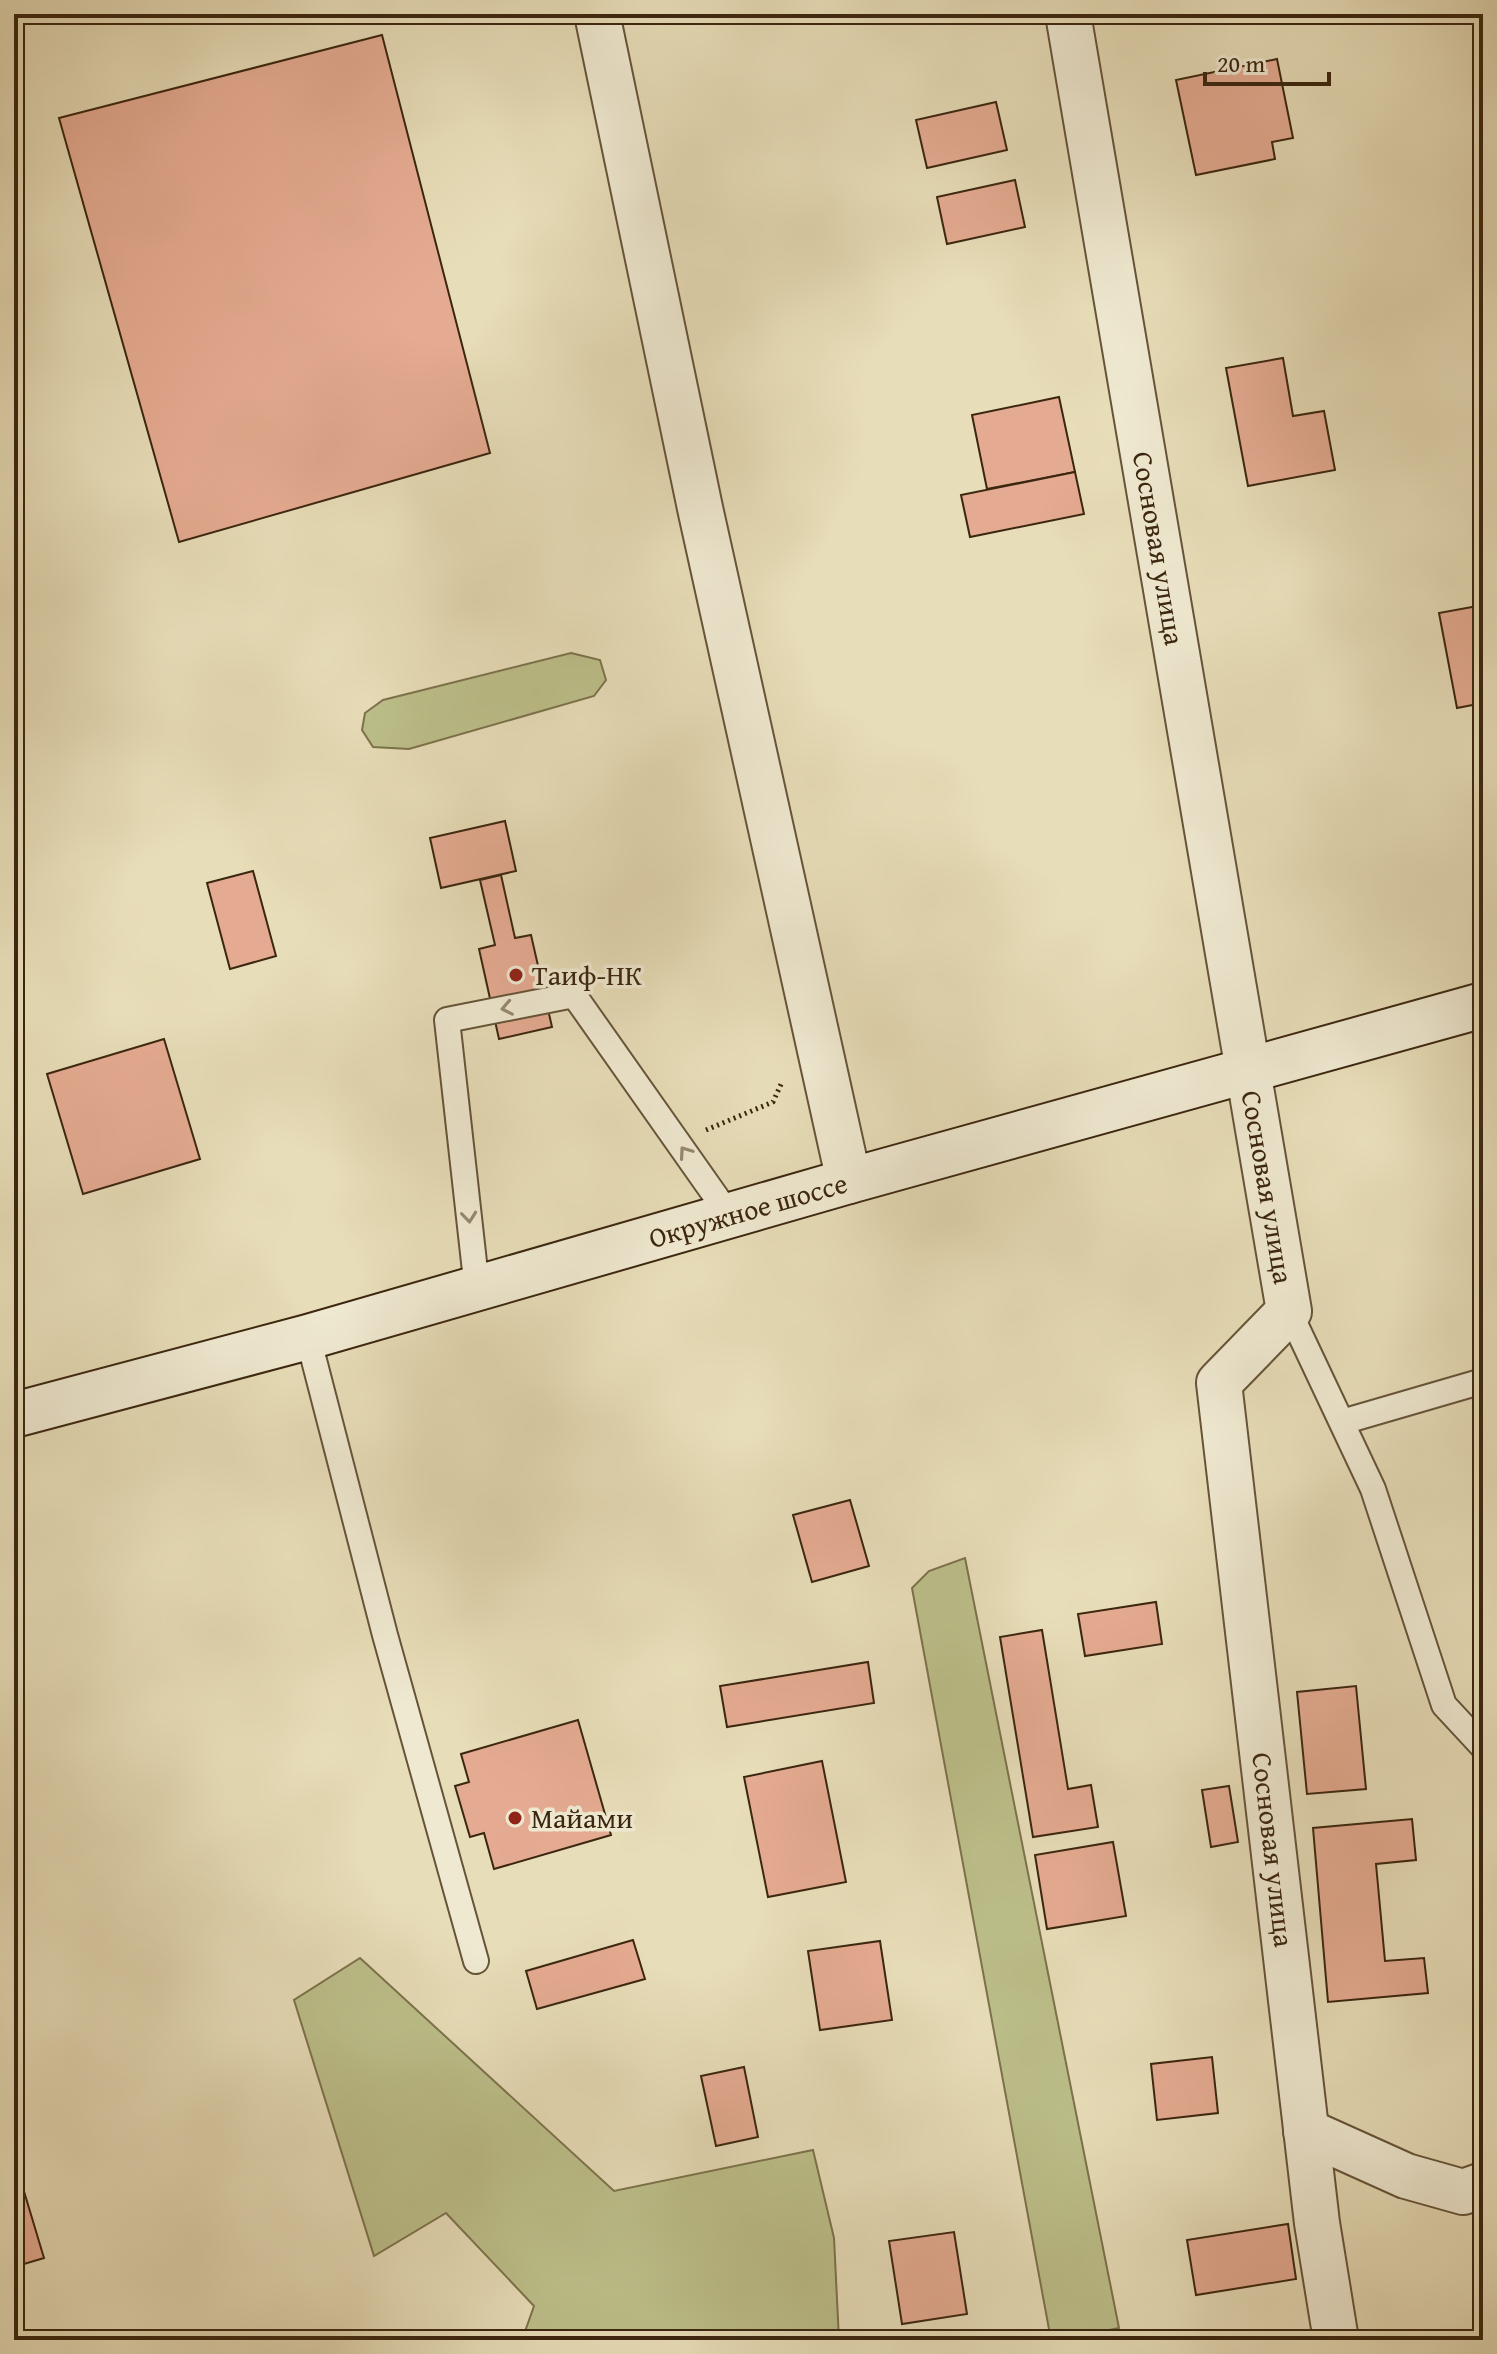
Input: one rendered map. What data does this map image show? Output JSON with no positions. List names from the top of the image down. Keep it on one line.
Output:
{"streets":{"street":["Сосновая улица","Окружное шоссе"]},"crossings":[["Сосновая улица","Окружное шоссе"]],"places":["Таиф-НК","Майами"],"scale_bar":"20 m"}
